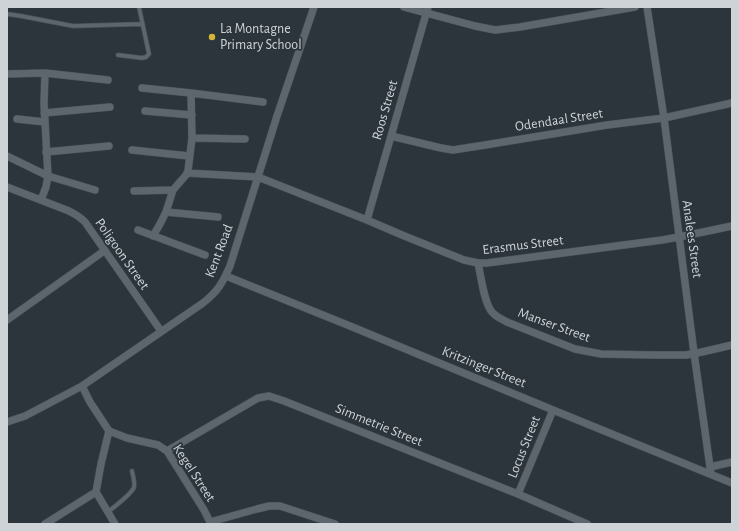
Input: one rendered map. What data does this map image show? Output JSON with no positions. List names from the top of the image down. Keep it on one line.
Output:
{"streets":{"street":["Roos Street","Odendaal Street","Analees Street","Erasmus Street","Kent Road","Poligoon Street","Manser Street","Kritzinger Street","Simmetrie Street","Locus Street","Kegel Street"]},"crossings":[["Roos Street","Odendaal Street"],["Roos Street","Erasmus Street"],["Odendaal Street","Analees Street"],["Analees Street","Erasmus Street"],["Analees Street","Manser Street"],["Analees Street","Kritzinger Street"],["Erasmus Street","Kent Road"],["Erasmus Street","Manser Street"],["Kent Road","Poligoon Street"],["Kent Road","Kritzinger Street"],["Kritzinger Street","Locus Street"],["Simmetrie Street","Locus Street"],["Simmetrie Street","Kegel Street"]],"places":["La Montagne Primary School"]}
